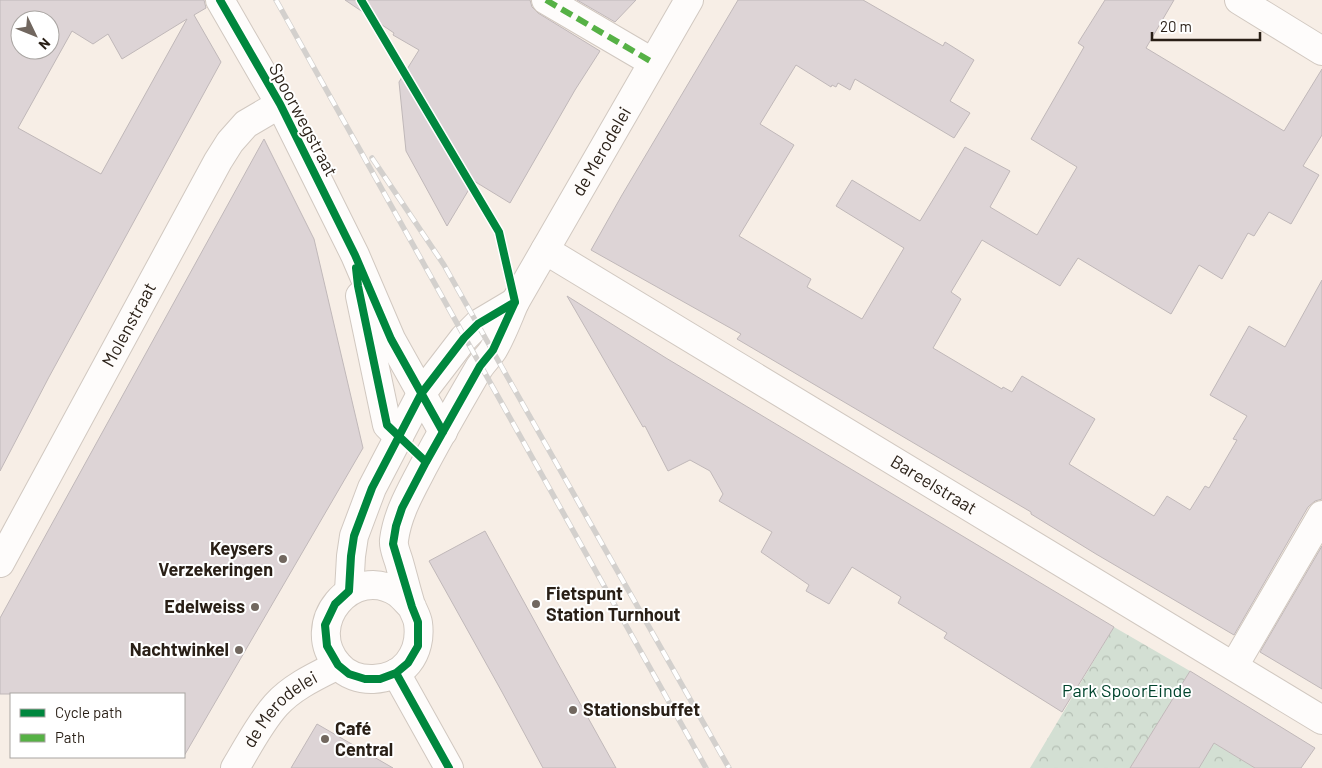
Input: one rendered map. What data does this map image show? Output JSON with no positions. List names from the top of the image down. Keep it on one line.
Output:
{"streets":{"street":["Spoorwegstraat","de Merodelei","Molenstraat","Bareelstraat"]},"crossings":[["Spoorwegstraat","de Merodelei"],["Spoorwegstraat","Molenstraat"],["de Merodelei","Bareelstraat"]],"parks":["Park SpoorEinde"],"places":["Keysers Verzekeringen","Fietspunt Station Turnhout","Edelweiss","Nachtwinkel","Stationsbuffet","Café Central"],"legend":["Cycle path","Path"],"scale_bar":"20 m","north":"bottom right"}
